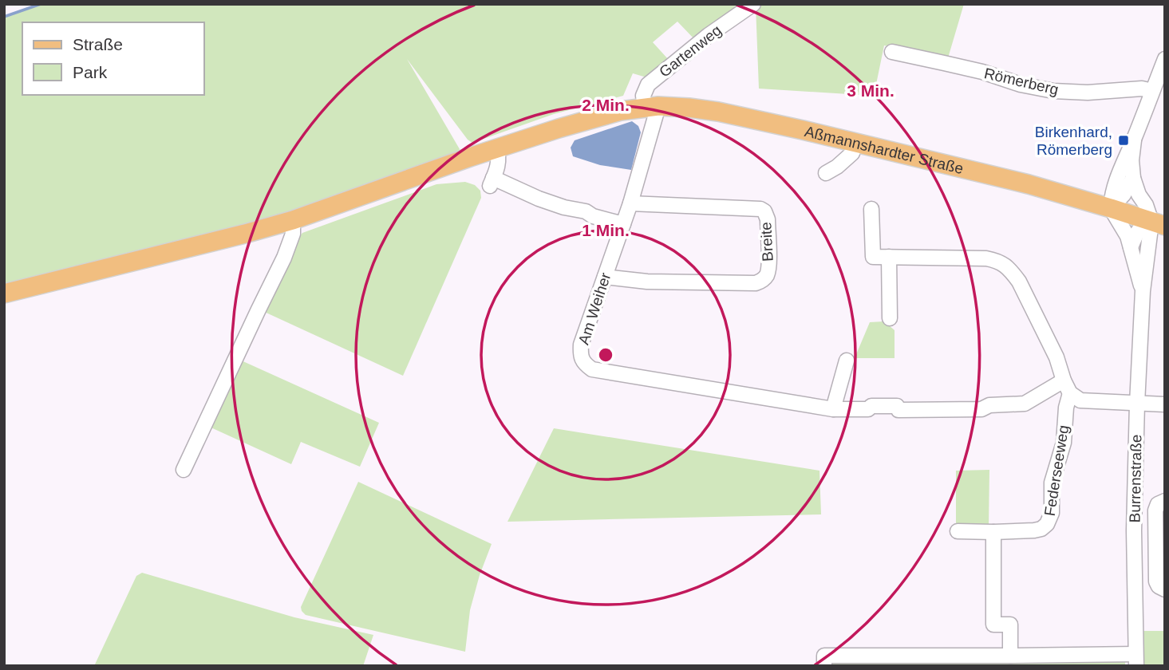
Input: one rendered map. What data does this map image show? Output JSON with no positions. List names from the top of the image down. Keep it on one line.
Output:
{"streets":{"main road":["Aßmannshardter Straße"],"street":["Gartenweg","Römerberg","Breite","Am Weiher","Federseeweg","Burrenstraße"]},"crossings":[["Gartenweg","Aßmannshardter Straße"],["Gartenweg","Am Weiher"],["Aßmannshardter Straße","Am Weiher"],["Aßmannshardter Straße","Burrenstraße"],["Breite","Am Weiher"],["Am Weiher","Federseeweg"]],"places":{"transit":["Birkenhard, Römerberg"]},"legend":["Straße","Park"],"rings":["3 Min.","2 Min.","1 Min."]}
